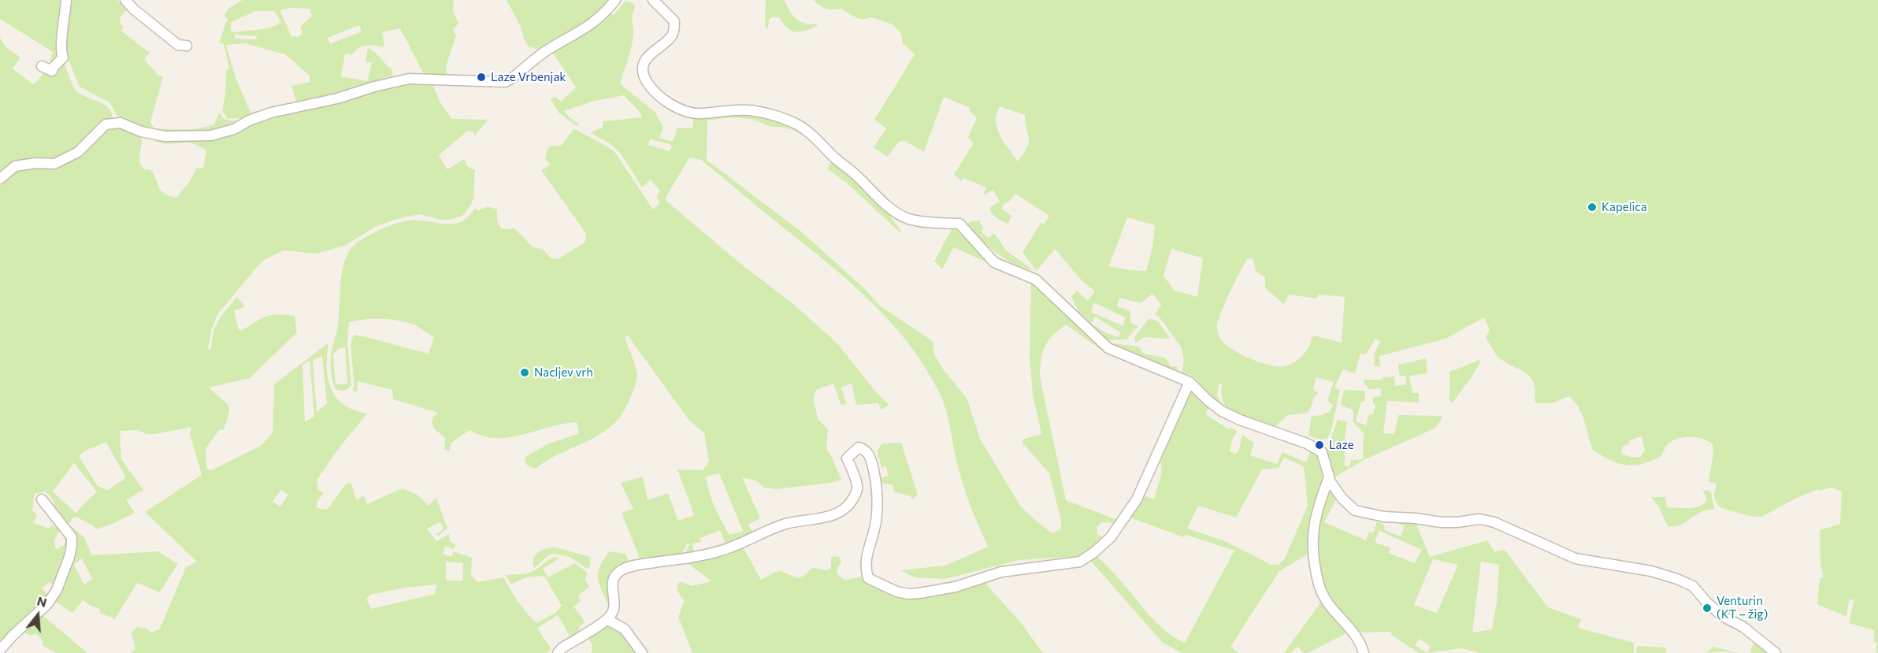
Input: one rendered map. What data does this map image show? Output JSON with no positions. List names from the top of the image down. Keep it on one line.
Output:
{"places":["Laze Vrbenjak","Kapelica","Nacljev vrh","Laze","Venturin (KT – žig)"],"north":"top"}
